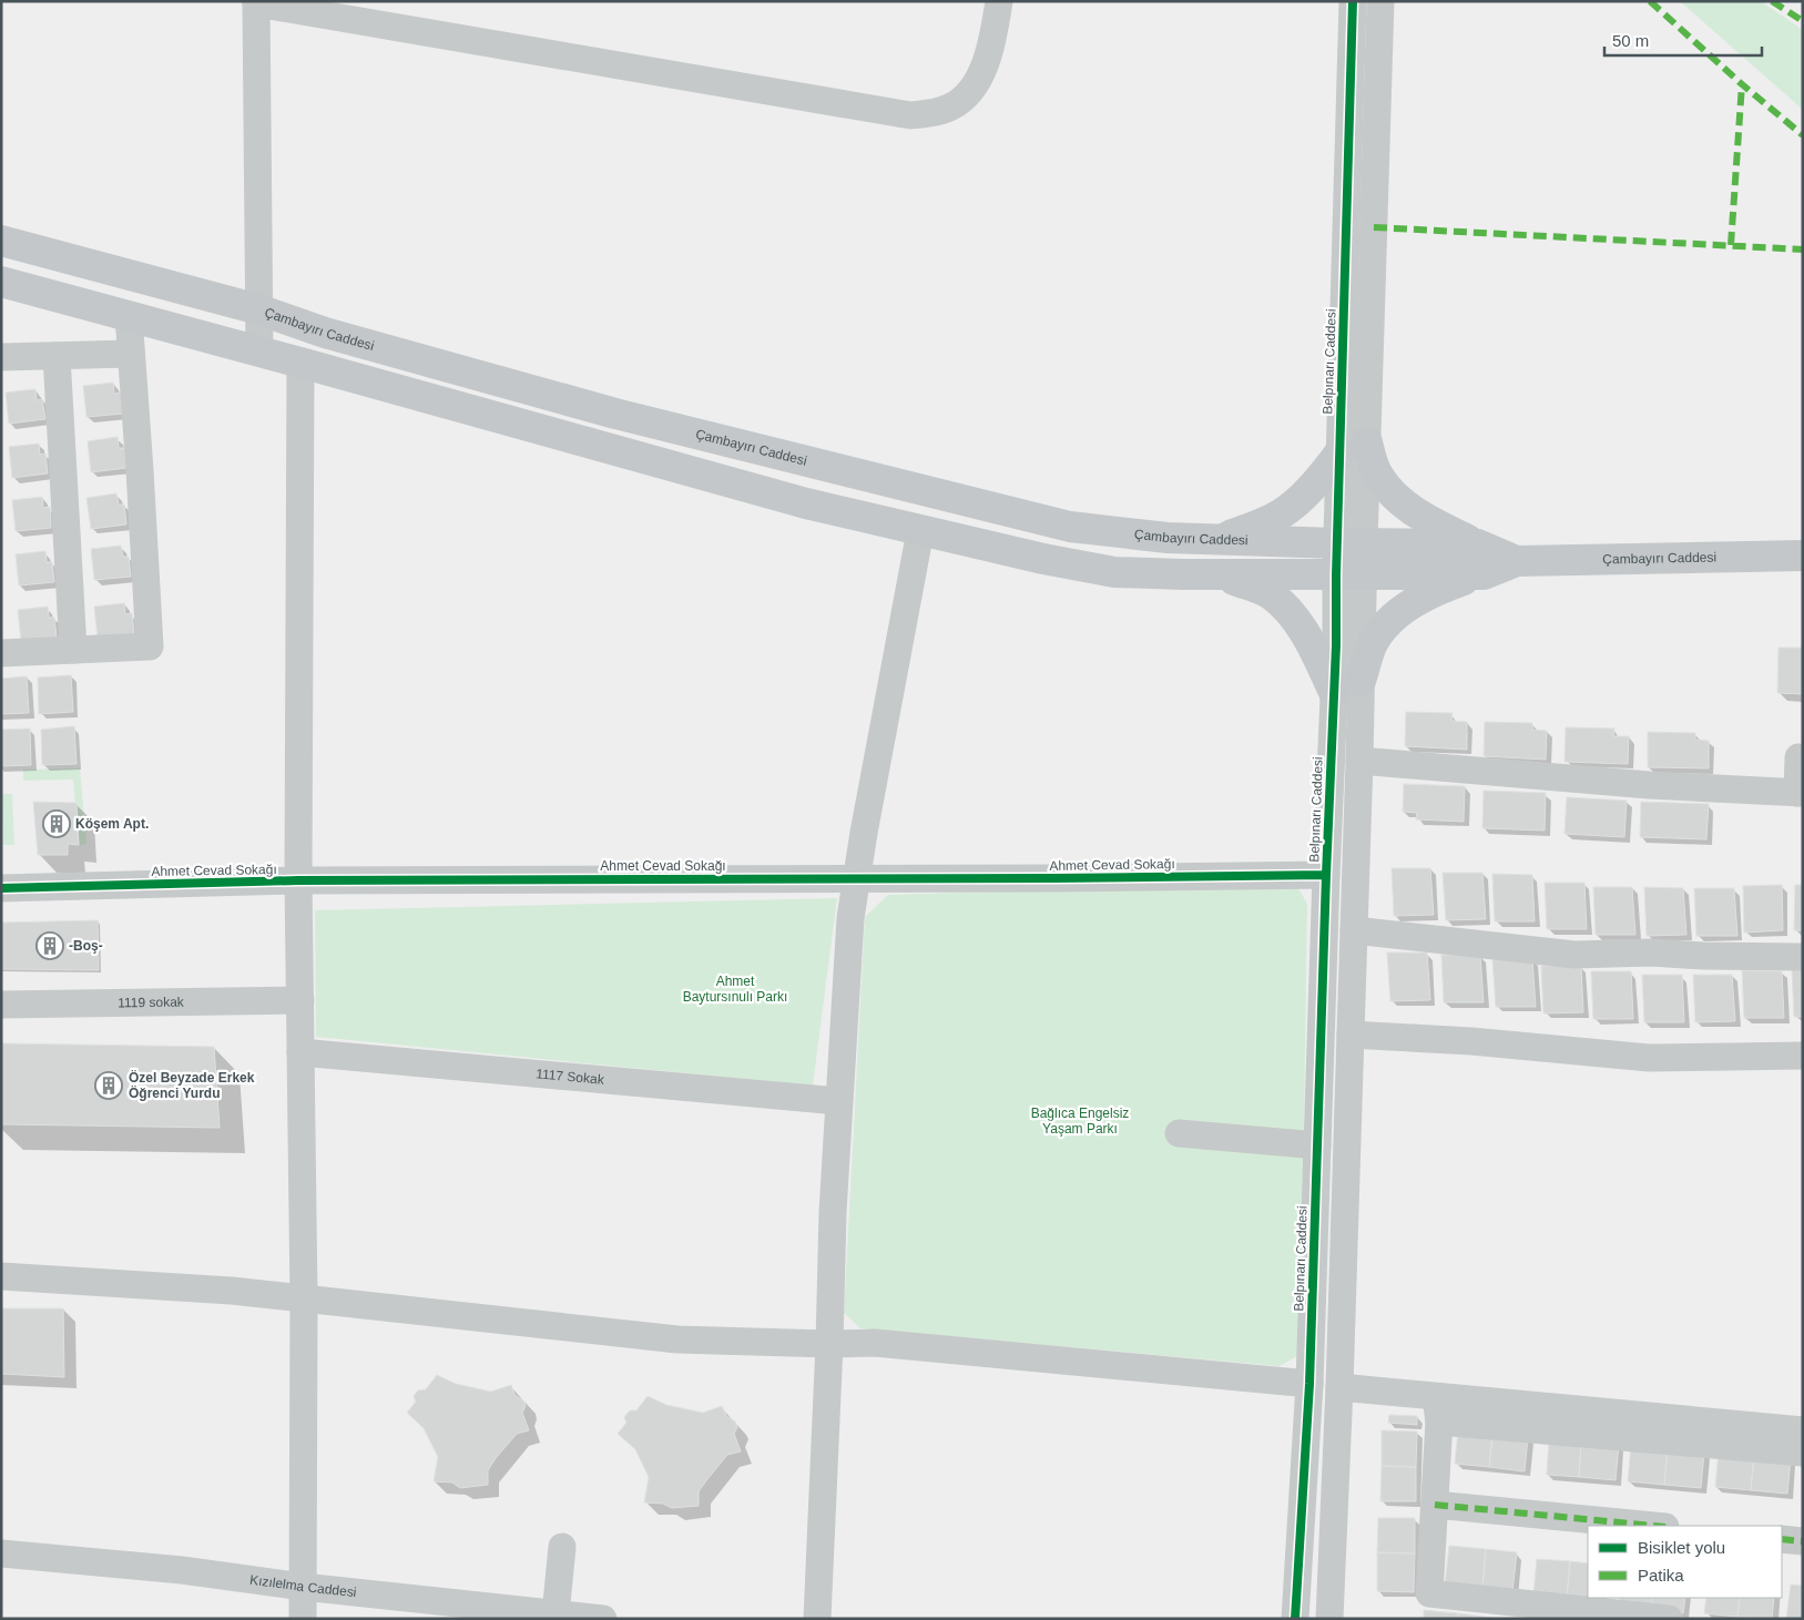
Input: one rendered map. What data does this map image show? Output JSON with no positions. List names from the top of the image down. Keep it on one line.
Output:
{"streets":{"main road":["Çambayırı Caddesi"],"street":["Belpınarı Caddesi","Ahmet Cevad Sokağı","1119 sokak","1117 Sokak","Kızılelma Caddesi"]},"crossings":[["Çambayırı Caddesi","Belpınarı Caddesi"],["Belpınarı Caddesi","Ahmet Cevad Sokağı"]],"parks":["Ahmet Baytursınulı Parkı","Bağlıca Engelsiz Yaşam Parkı"],"places":{"building":["Köşem Apt.","-Boş-","Özel Beyzade Erkek Öğrenci Yurdu"]},"legend":["Bisiklet yolu","Patika"],"scale_bar":"50 m"}
